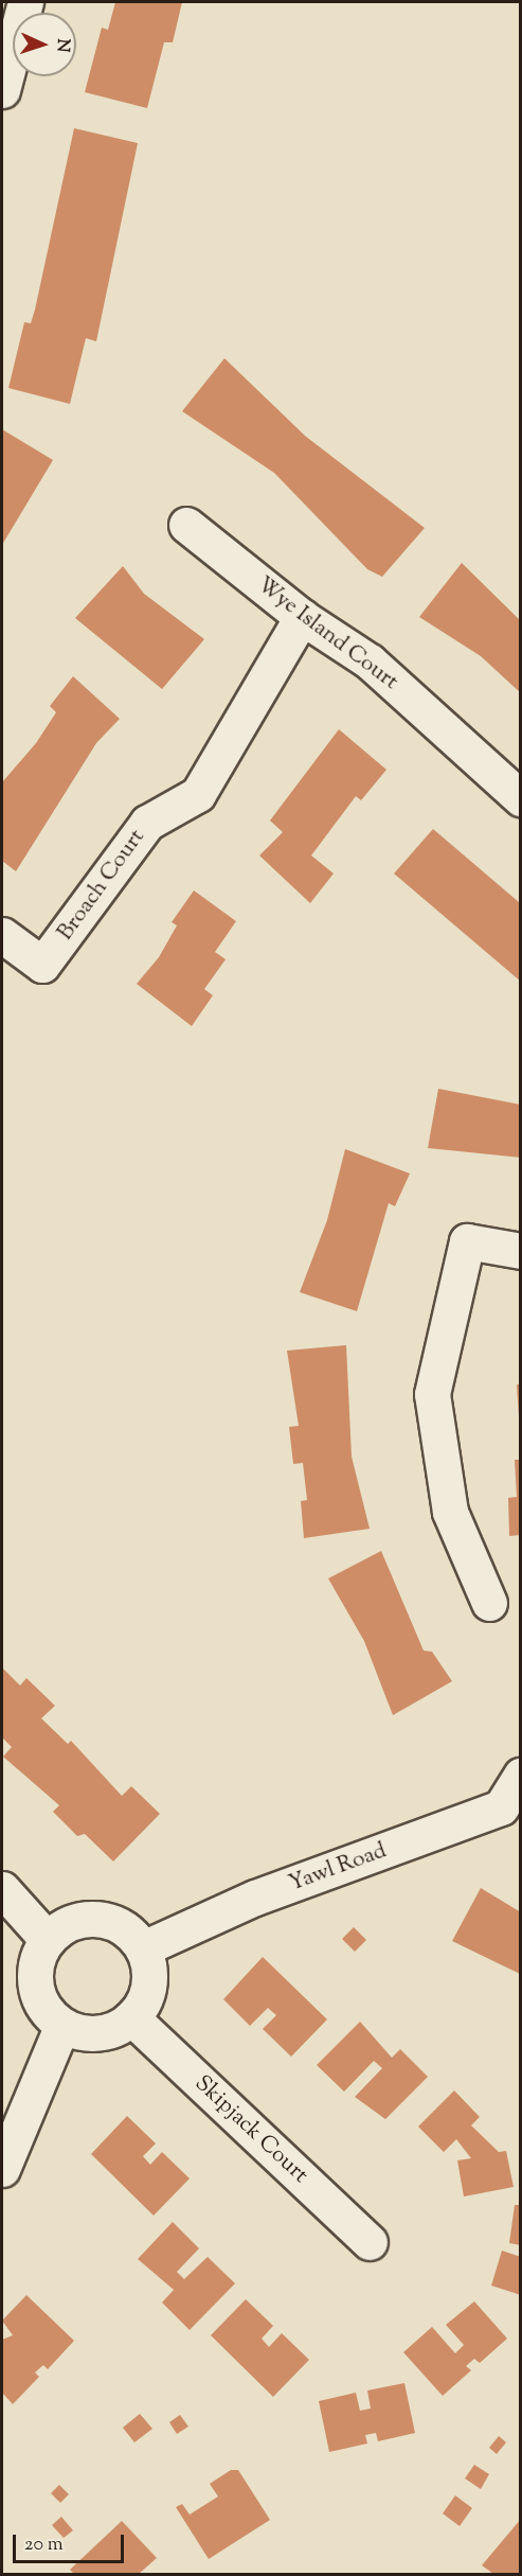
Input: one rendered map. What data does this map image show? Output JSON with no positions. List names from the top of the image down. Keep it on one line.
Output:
{"streets":{"street":["Wye Island Court","Broach Court","Yawl Road","Skipjack Court"]},"crossings":[["Wye Island Court","Broach Court"],["Yawl Road","Skipjack Court"]],"scale_bar":"20 m","north":"right"}
